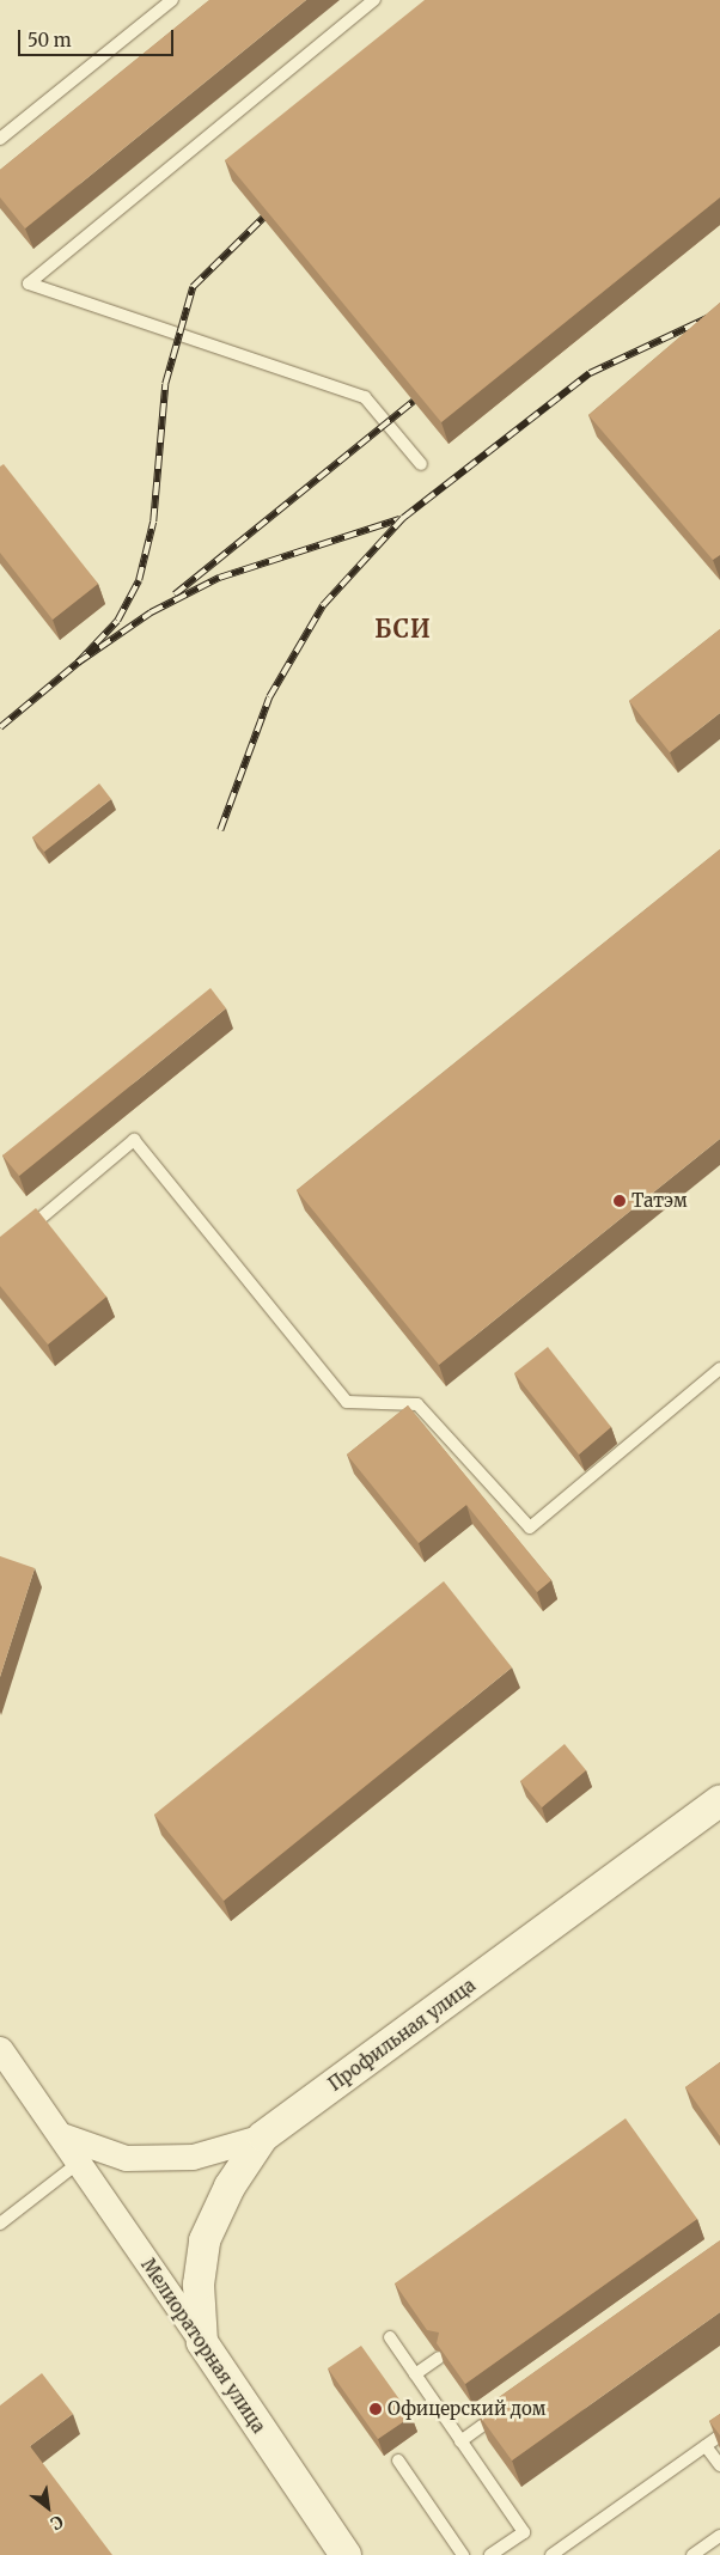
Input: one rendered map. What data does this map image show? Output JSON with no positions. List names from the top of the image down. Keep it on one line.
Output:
{"streets":{"street":["Профильная улица","Мелиораторная улица"]},"crossings":[["Профильная улица","Мелиораторная улица"]],"districts":["БСИ"],"places":["Татэм","Офицерский дом"],"scale_bar":"50 m","north":"bottom right"}
